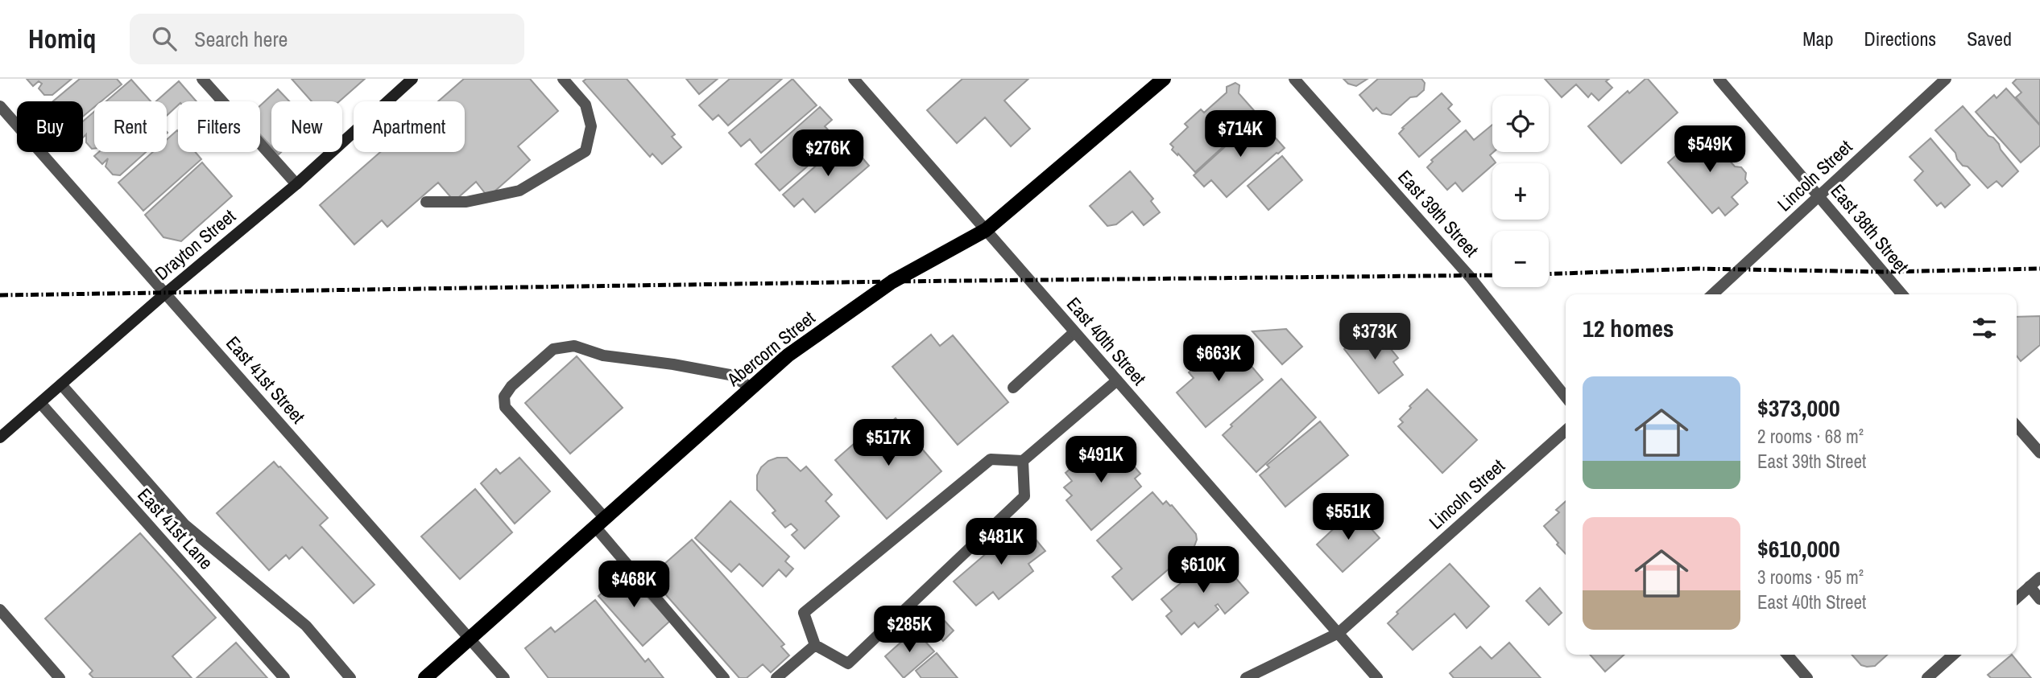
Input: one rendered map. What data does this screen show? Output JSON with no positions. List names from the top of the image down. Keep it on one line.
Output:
{"streets":{"main road":["Drayton Street","Abercorn Street"],"street":["Lincoln Street","East 39th Street","East 38th Street","East 40th Street","East 41st Street","East 41st Lane"]},"crossings":[["Lincoln Street","East 38th Street"],["Lincoln Street","East 40th Street"],["Drayton Street","East 41st Street"],["Drayton Street","East 41st Lane"],["East 40th Street","Abercorn Street"],["Abercorn Street","East 41st Street"]],"page":{"header":"Homiq","search":"Search here","nav":["Map","Directions","Saved"],"map_buttons":["+","−"],"chip":["Buy","Rent","Filters","New","Apartment"],"price":["$714K","$549K","$276K","$373K","$663K","$517K","$491K","$551K","$481K","$610K","$468K","$285K"],"heading":"12 homes","list":[{"name":"$373,000","note":"2 rooms · 68 m² · East 39th Street"},{"name":"$610,000","note":"3 rooms · 95 m² · East 40th Street"}]}}
